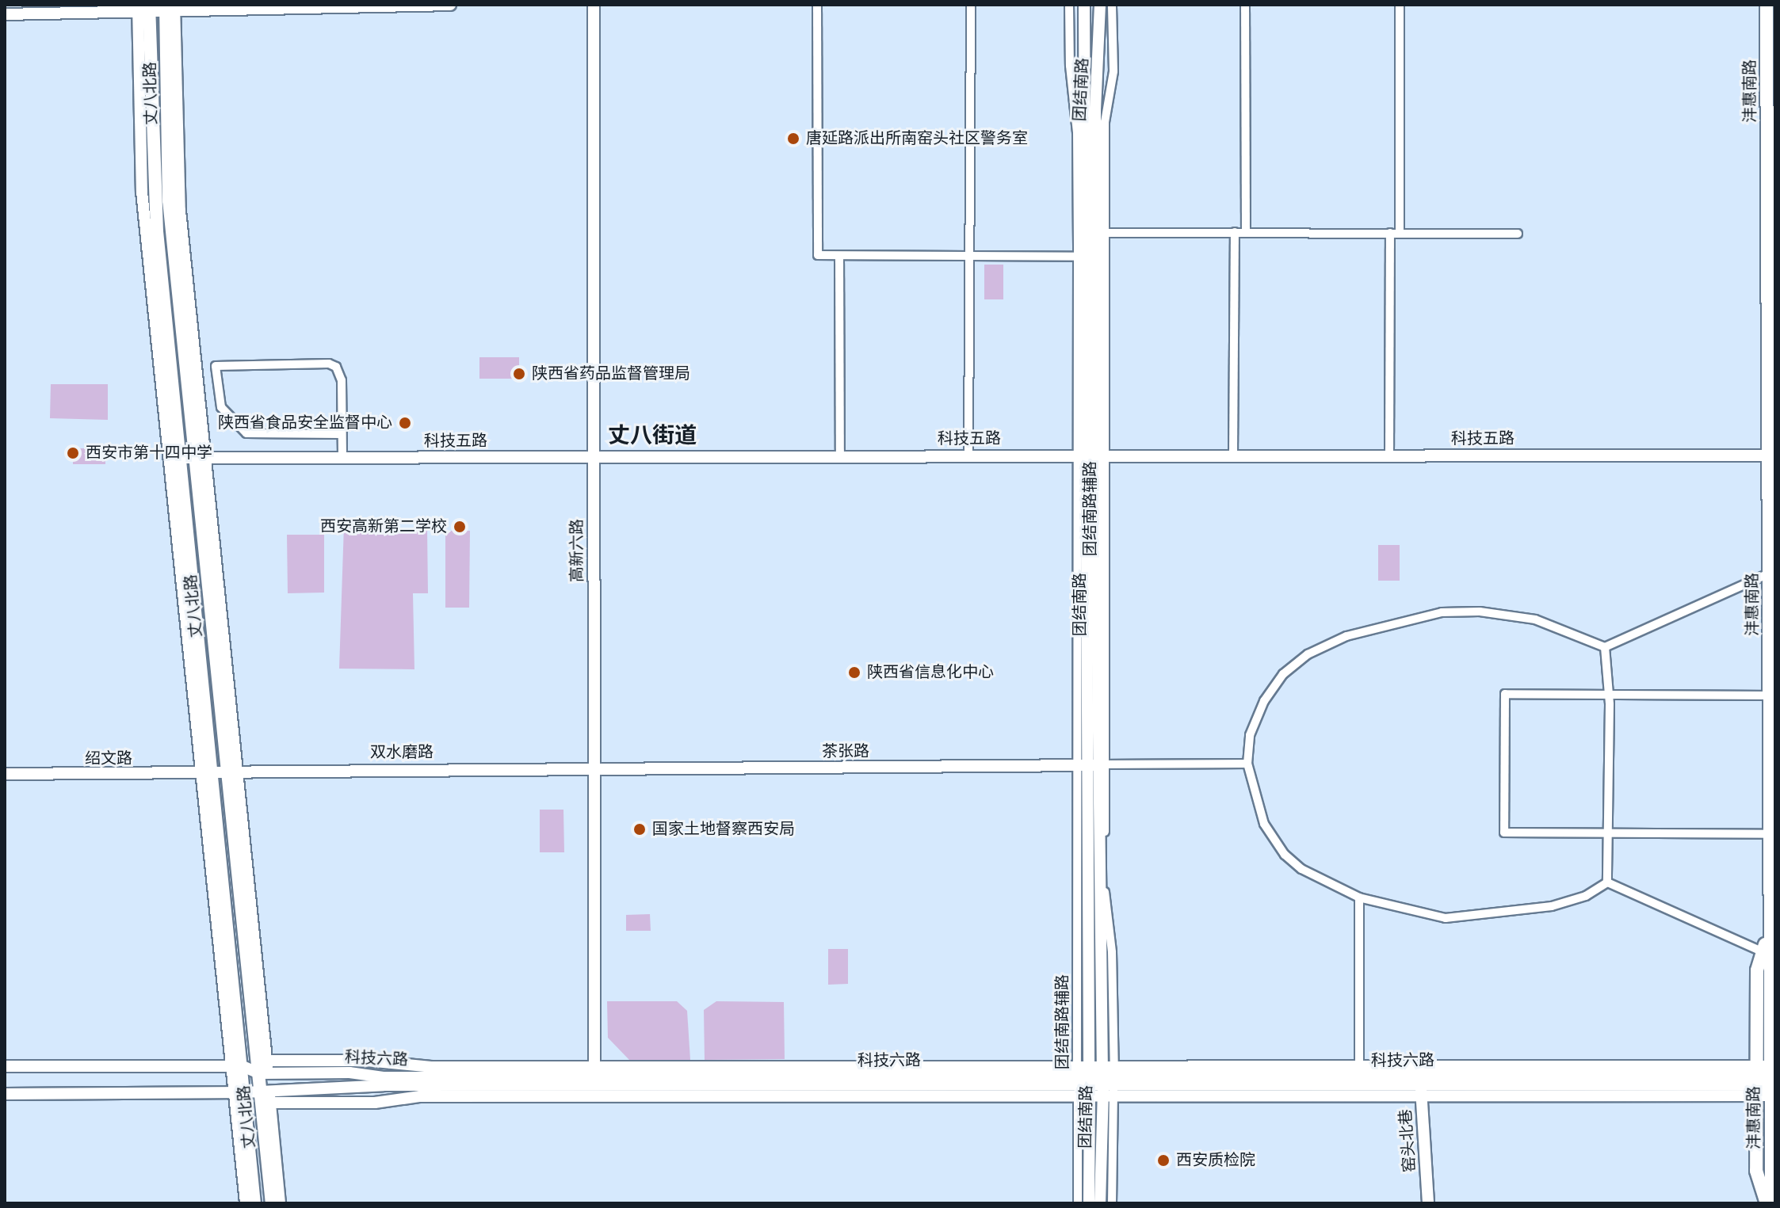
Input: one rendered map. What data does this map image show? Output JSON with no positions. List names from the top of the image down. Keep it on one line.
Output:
{"streets":{"main road":["团结南路","沣惠南路","丈八北路","科技五路","高新六路","茶张路","双水磨路","绍文路","科技六路","窑头北巷"],"street":["团结南路辅路"]},"crossings":[["团结南路","科技五路"],["团结南路","团结南路辅路"],["团结南路","茶张路"],["团结南路","科技六路"],["沣惠南路","科技五路"],["沣惠南路","科技六路"],["丈八北路","科技五路"],["丈八北路","双水磨路"],["丈八北路","绍文路"],["丈八北路","科技六路"],["科技五路","团结南路辅路"],["科技五路","高新六路"],["团结南路辅路","茶张路"],["高新六路","茶张路"],["高新六路","双水磨路"],["高新六路","科技六路"],["茶张路","双水磨路"],["双水磨路","绍文路"],["科技六路","窑头北巷"]],"districts":["丈八街道"],"places":["唐延路派出所南窑头社区警务室","陕西省药品监督管理局","陕西省食品安全监督中心","西安市第十四中学","西安高新第二学校","陕西省信息化中心","国家土地督察西安局","西安质检院"]}
